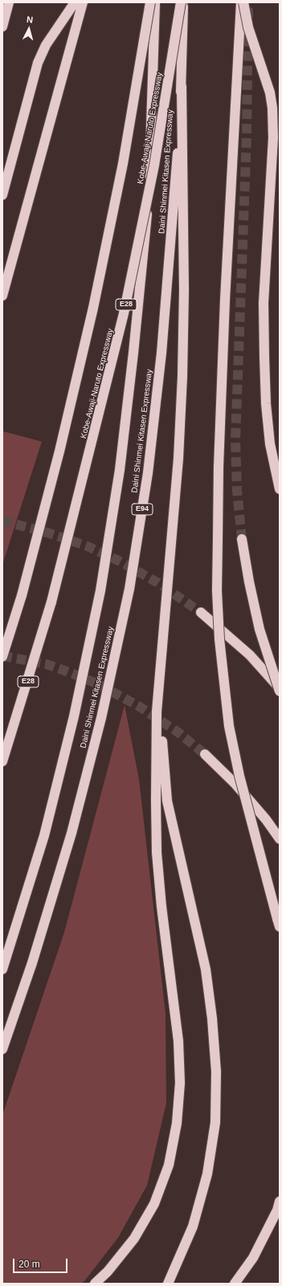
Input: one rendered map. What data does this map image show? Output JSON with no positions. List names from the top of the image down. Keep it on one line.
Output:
{"streets":{"highway":["Kobe-Awaji-Naruto Expressway","Daini Shinmei Kitasen Expressway","E28","E94"]},"scale_bar":"20 m","north":"top"}
